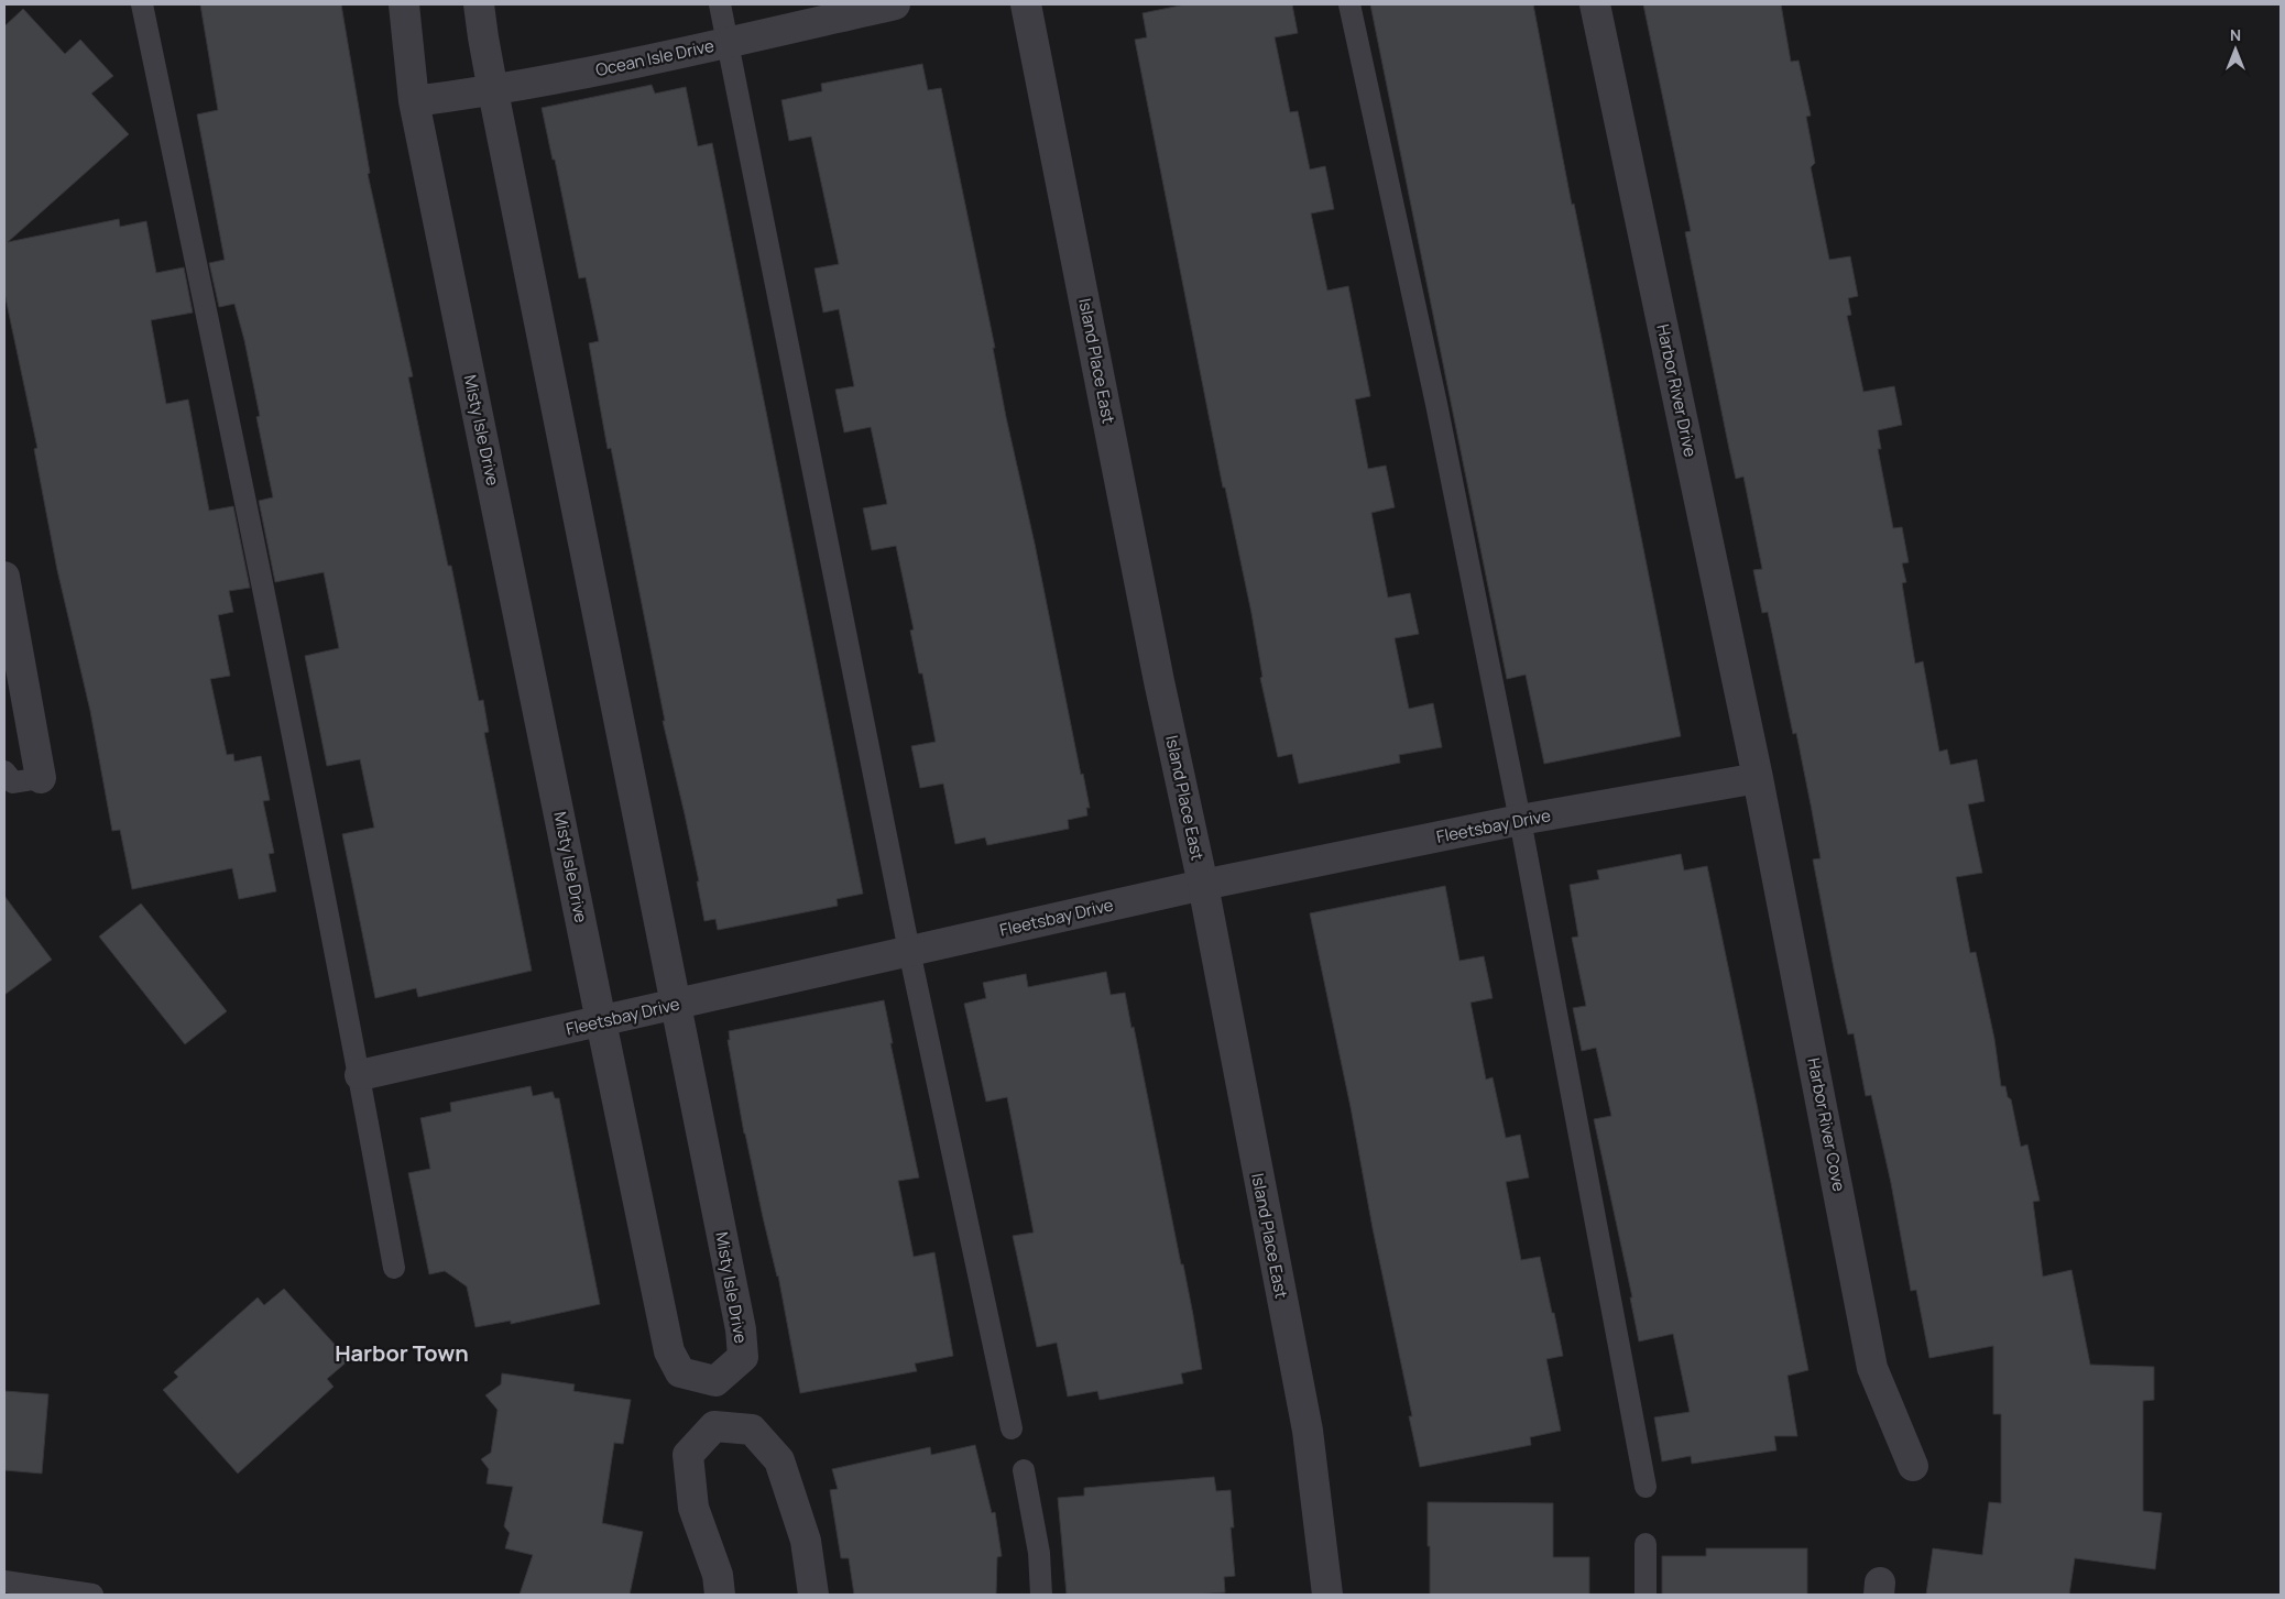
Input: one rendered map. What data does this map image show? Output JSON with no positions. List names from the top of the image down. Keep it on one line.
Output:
{"streets":{"street":["Ocean Isle Drive","Island Place East","Harbor River Drive","Misty Isle Drive","Fleetsbay Drive","Harbor River Cove"]},"crossings":[["Ocean Isle Drive","Misty Isle Drive"],["Island Place East","Fleetsbay Drive"],["Harbor River Drive","Fleetsbay Drive"],["Harbor River Drive","Harbor River Cove"],["Misty Isle Drive","Fleetsbay Drive"],["Fleetsbay Drive","Harbor River Cove"]],"districts":["Harbor Town"],"north":"top"}
